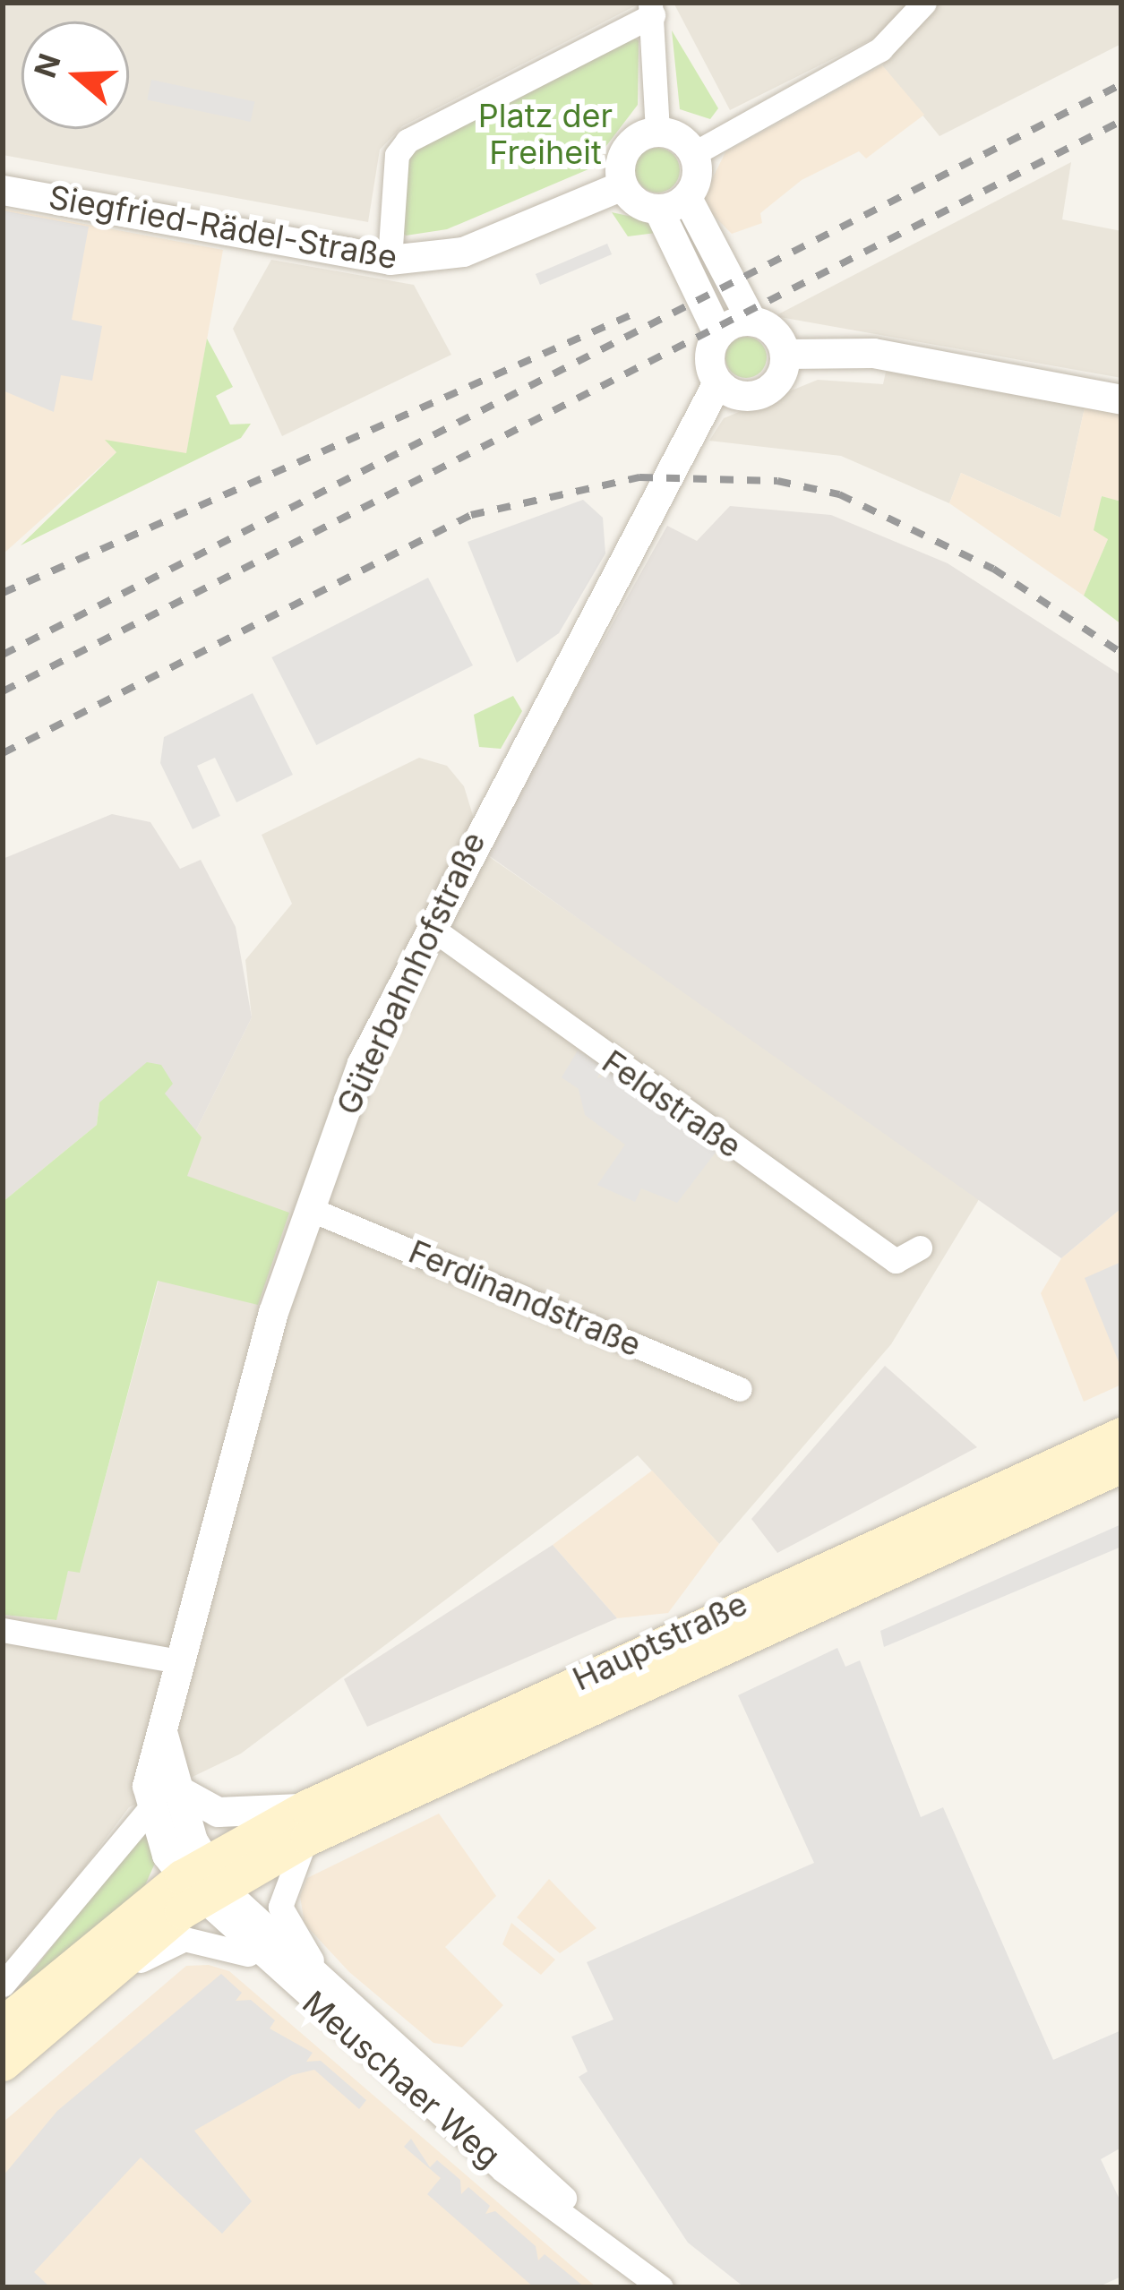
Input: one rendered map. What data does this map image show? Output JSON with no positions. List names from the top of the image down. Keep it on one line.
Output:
{"streets":{"main road":["Hauptstraße"],"street":["Siegfried-Rädel-Straße","Güterbahnhofstraße","Feldstraße","Ferdinandstraße","Meuschaer Weg"]},"crossings":[["Güterbahnhofstraße","Feldstraße"],["Güterbahnhofstraße","Ferdinandstraße"],["Güterbahnhofstraße","Hauptstraße"],["Güterbahnhofstraße","Meuschaer Weg"],["Hauptstraße","Meuschaer Weg"]],"parks":["Platz der Freiheit"],"north":"left"}
